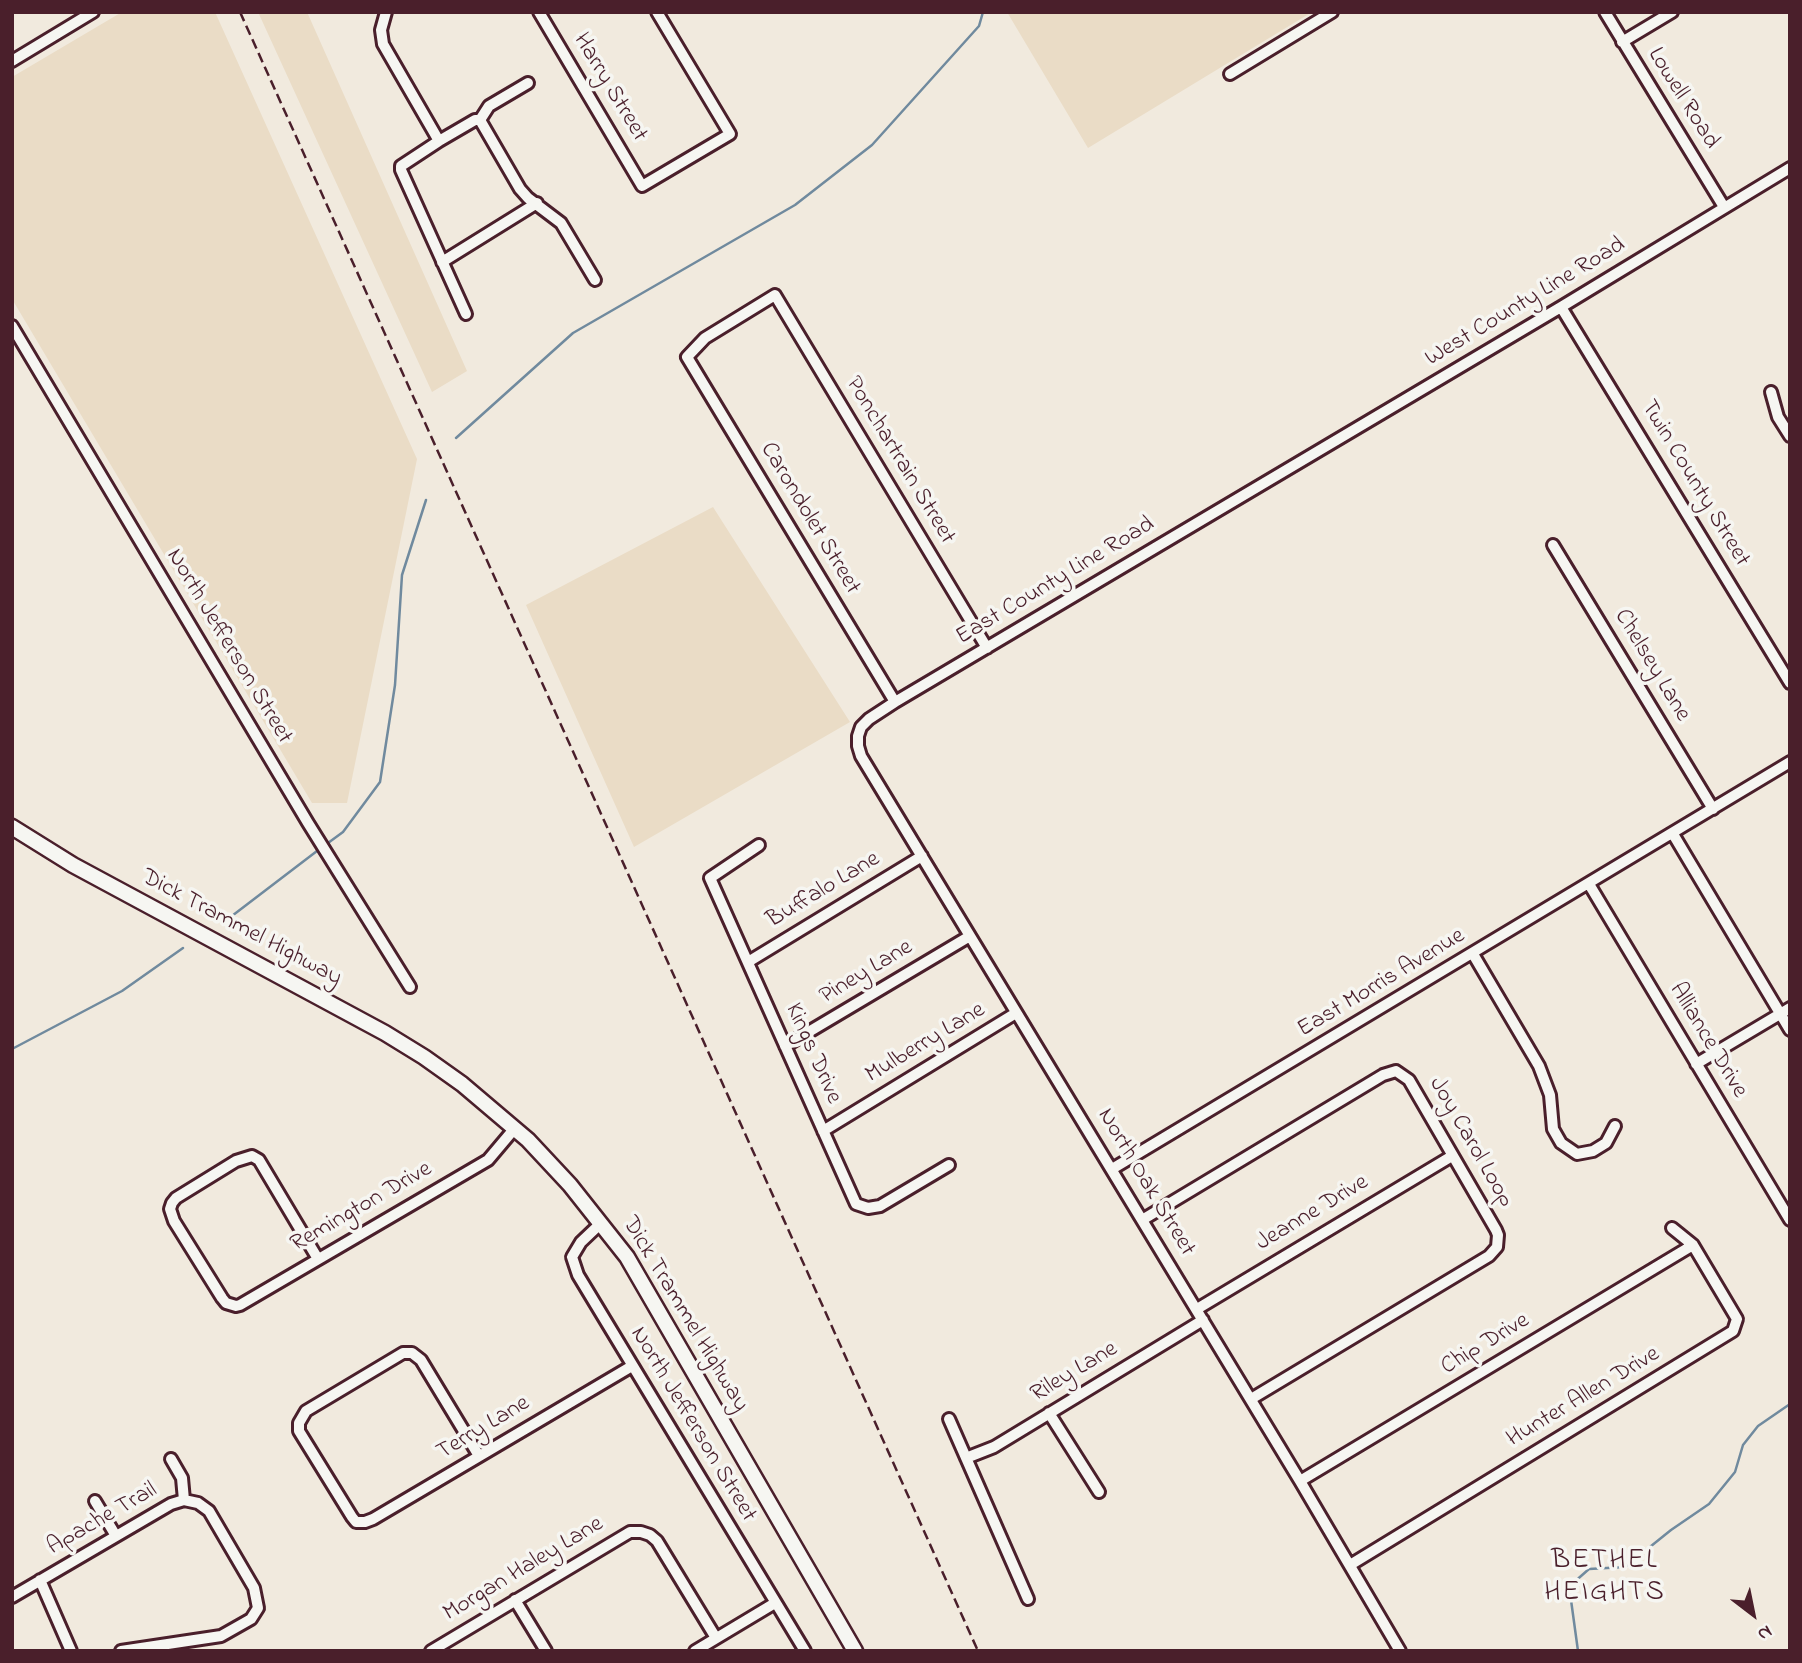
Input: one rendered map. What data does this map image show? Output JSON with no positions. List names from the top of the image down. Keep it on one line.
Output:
{"streets":{"main road":["Dick Trammel Highway"],"street":["Harry Street","Lowell Road","West County Line Road","Ponchartrain Street","Twin County Street","Carondolet Street","East County Line Road","North Jefferson Street","Chelsey Lane","Buffalo Lane","Piney Lane","East Morris Avenue","Alliance Drive","Mulberry Lane","Kings Drive","Joy Carol Loop","North Oak Street","Remington Drive","Jeanne Drive","Chip Drive","Riley Lane","Hunter Allen Drive","Terry Lane","Apache Trail","Morgan Haley Lane"]},"crossings":[["Lowell Road","West County Line Road"],["West County Line Road","Twin County Street"],["West County Line Road","East County Line Road"],["Ponchartrain Street","Carondolet Street"],["Ponchartrain Street","East County Line Road"],["Carondolet Street","East County Line Road"],["East County Line Road","North Oak Street"],["North Jefferson Street","Dick Trammel Highway"],["North Jefferson Street","Terry Lane"],["Chelsey Lane","East Morris Avenue"],["Buffalo Lane","Kings Drive"],["Buffalo Lane","North Oak Street"],["Dick Trammel Highway","Remington Drive"],["Piney Lane","Kings Drive"],["Piney Lane","North Oak Street"],["East Morris Avenue","Alliance Drive"],["East Morris Avenue","North Oak Street"],["Mulberry Lane","Kings Drive"],["Mulberry Lane","North Oak Street"],["Joy Carol Loop","North Oak Street"],["Joy Carol Loop","Jeanne Drive"],["North Oak Street","Jeanne Drive"],["North Oak Street","Chip Drive"],["North Oak Street","Riley Lane"],["North Oak Street","Hunter Allen Drive"],["Chip Drive","Hunter Allen Drive"]],"districts":["BETHEL HEIGHTS"],"north":"bottom right"}
